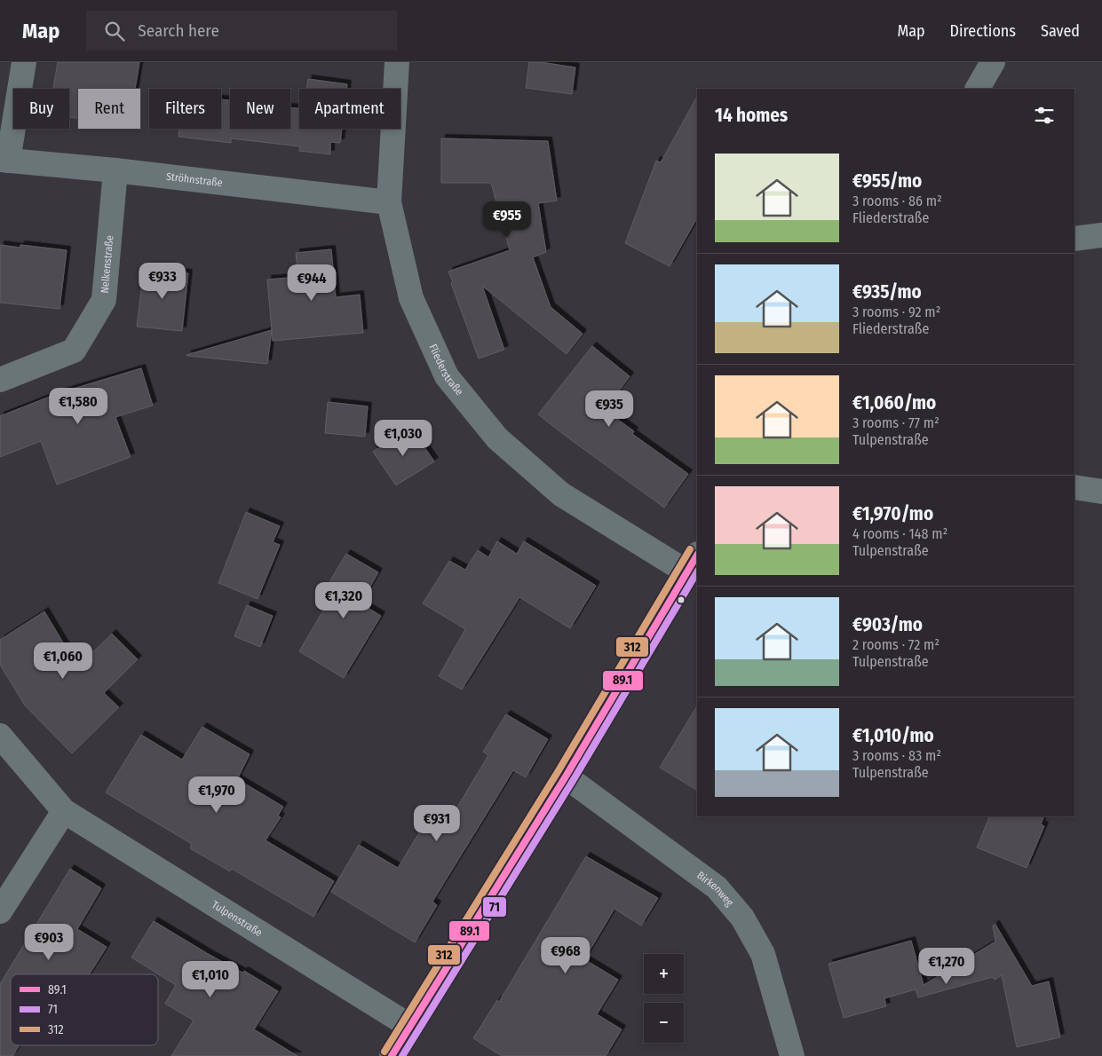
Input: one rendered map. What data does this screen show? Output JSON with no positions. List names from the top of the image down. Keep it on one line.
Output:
{"streets":{"street":["Ströhnstraße","Nelkenstraße","Fliederstraße","Birkenweg","Tulpenstraße"]},"crossings":[["Ströhnstraße","Nelkenstraße"],["Ströhnstraße","Fliederstraße"]],"lines":["transit line 312","transit line 89.1","transit line 71"],"legend":["89.1","71","312"],"page":{"header":"Map","search":"Search here","nav":["Map","Directions","Saved"],"chip":["Buy","Rent","Filters","New","Apartment"],"heading":"14 homes","list":[{"name":"€955/mo","note":"3 rooms · 86 m² · Fliederstraße"},{"name":"€935/mo","note":"3 rooms · 92 m² · Fliederstraße"},{"name":"€1,060/mo","note":"3 rooms · 77 m² · Tulpenstraße"},{"name":"€1,970/mo","note":"4 rooms · 148 m² · Tulpenstraße"},{"name":"€903/mo","note":"2 rooms · 72 m² · Tulpenstraße"},{"name":"€1,010/mo","note":"3 rooms · 83 m² · Tulpenstraße"}],"price":["€955","€933","€944","€1,580","€935","€1,030","€1,320","€1,060","€1,970","€931","€903","€968","€1,270","€1,010"],"map_buttons":["+","−"]}}
